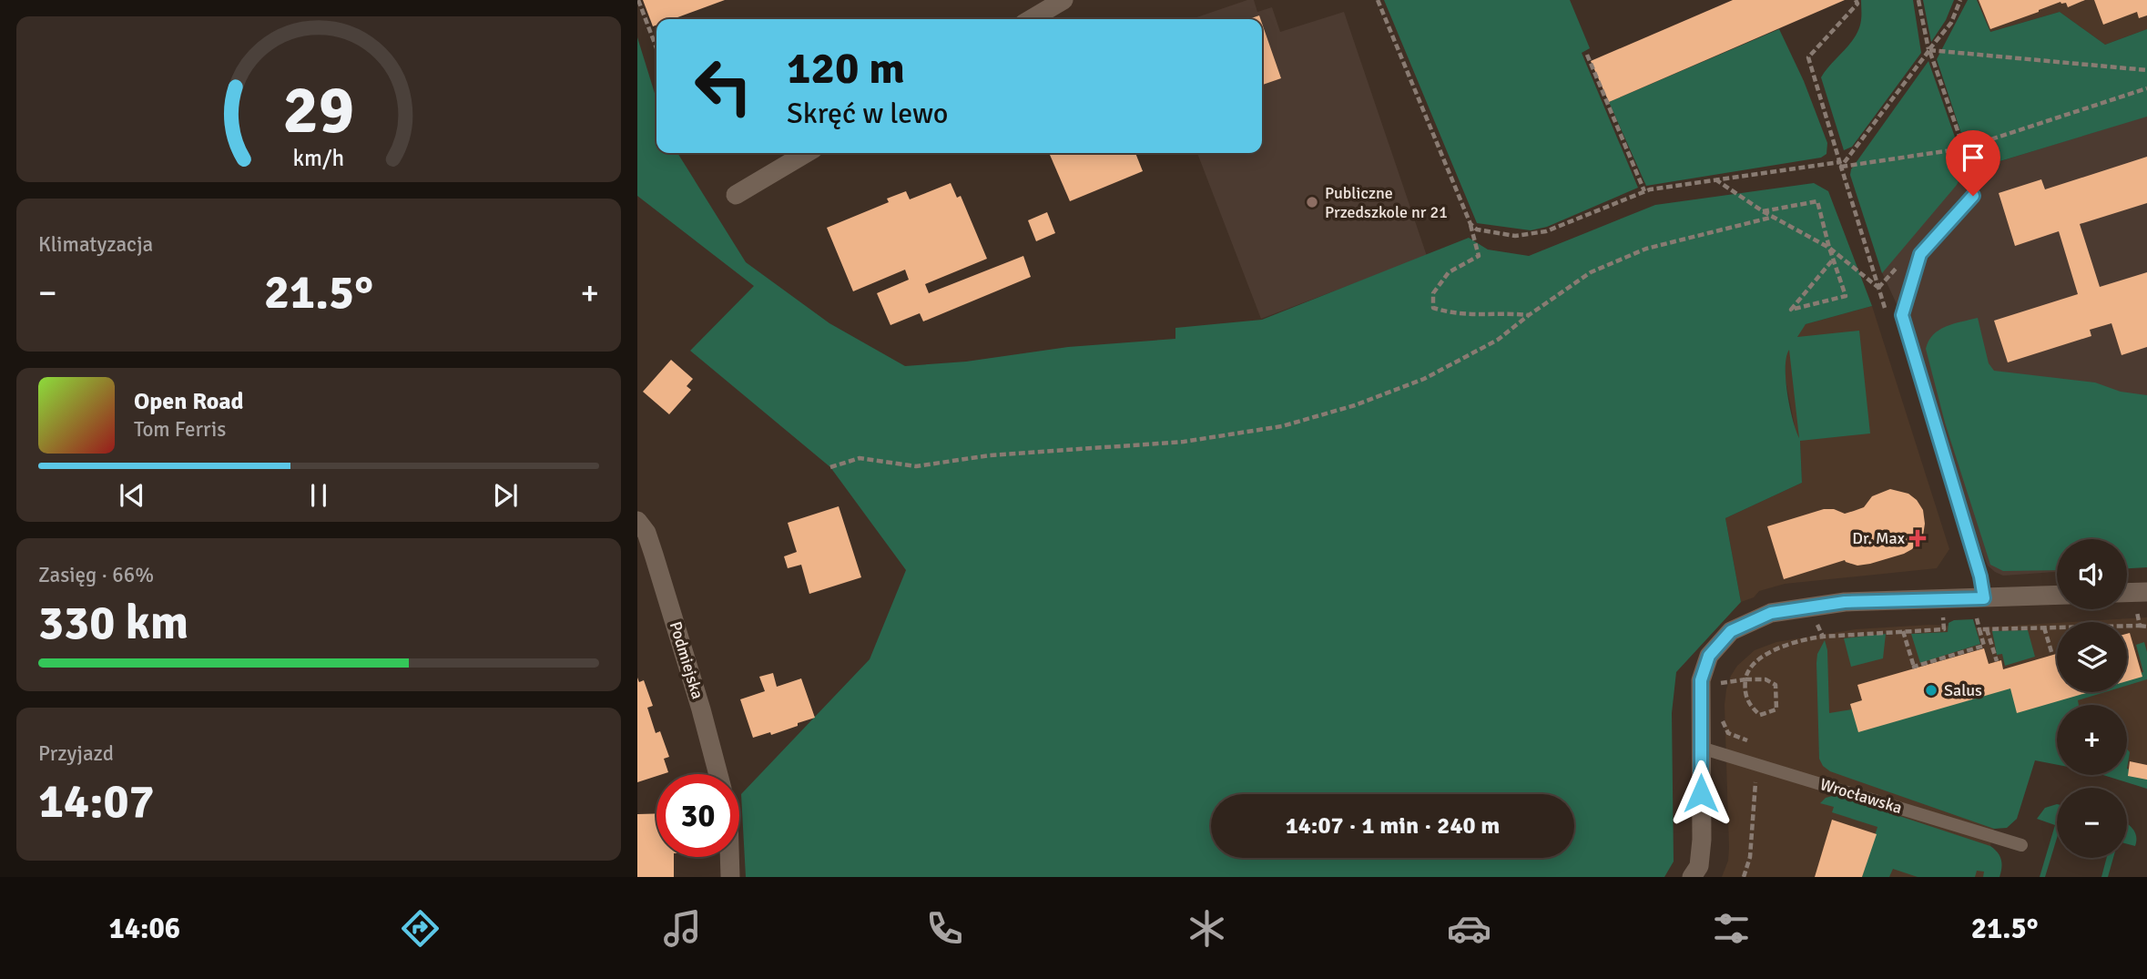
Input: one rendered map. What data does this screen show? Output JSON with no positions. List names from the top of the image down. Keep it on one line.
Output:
{"streets":{"street":["Podmiejska"],"lane":["Wrocławska"]},"places":{"other":["Publiczne Przedszkole nr 21","Salus"],"health":["Dr. Max"]},"page":{"turn":["120 m","Skręć w lewo"],"tile":["Klimatyzacja",["Zasięg · 66%","330 km"],["Przyjazd","14:07"]],"heat":["−","21.5°","+"],"song":["Open Road","Tom Ferris"],"map_buttons":["+","−"],"limit":"30","trip":"14:07 · 1 min · 240 m","tabs":["14:06","21.5°"],"gauge":["29","km/h"]}}
